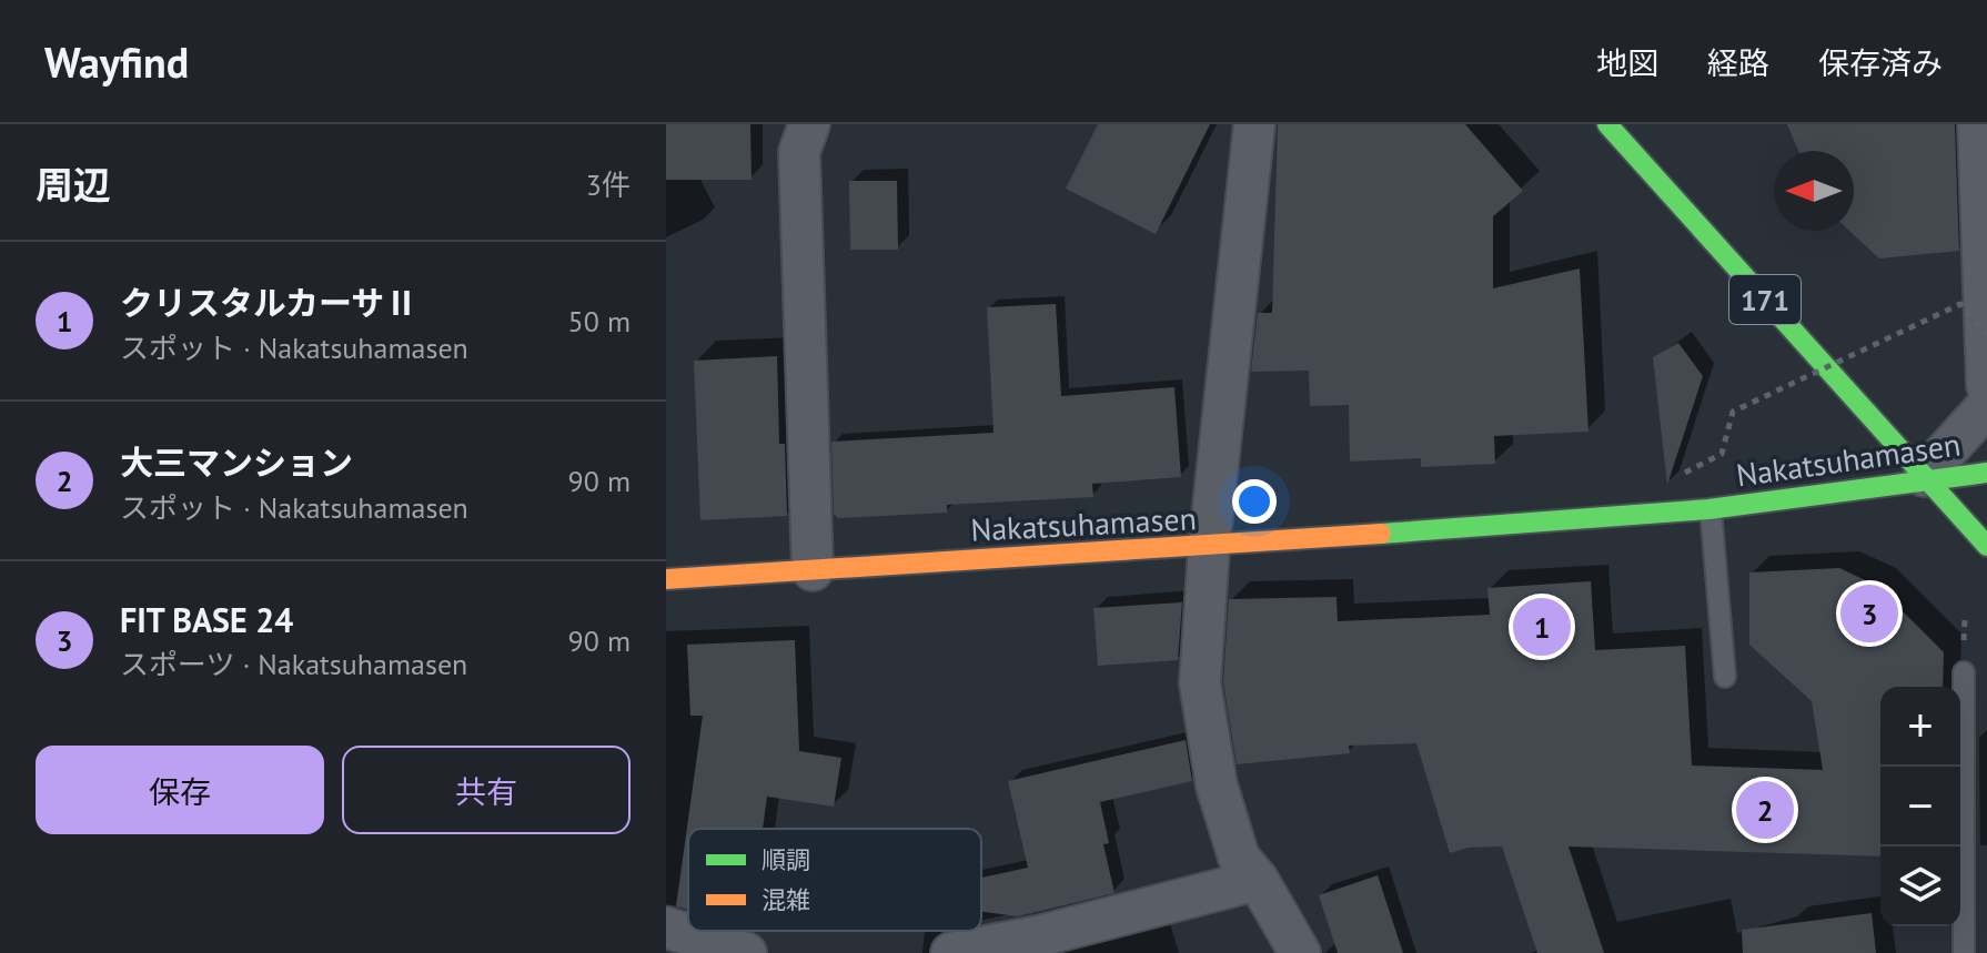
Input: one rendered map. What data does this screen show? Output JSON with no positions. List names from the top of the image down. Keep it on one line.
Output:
{"streets":{"main road":["171","Nakatsuhamasen"]},"crossings":[["171","Nakatsuhamasen"]],"legend":["順調","混雑"],"north":"left","page":{"header":"Wayfind","nav":["地図","経路","保存済み"],"heading":["周辺","3件"],"list":[{"mark":"1","name":"クリスタルカーサⅡ","note":"スポット · Nakatsuhamasen","value":"50 m"},{"mark":"2","name":"大三マンション","note":"スポット · Nakatsuhamasen","value":"90 m"},{"mark":"3","name":"FIT BASE 24","note":"スポーツ · Nakatsuhamasen","value":"90 m"}],"pins":["3","1","2"],"map_buttons":["+","−"],"buttons":["保存","共有"]}}
